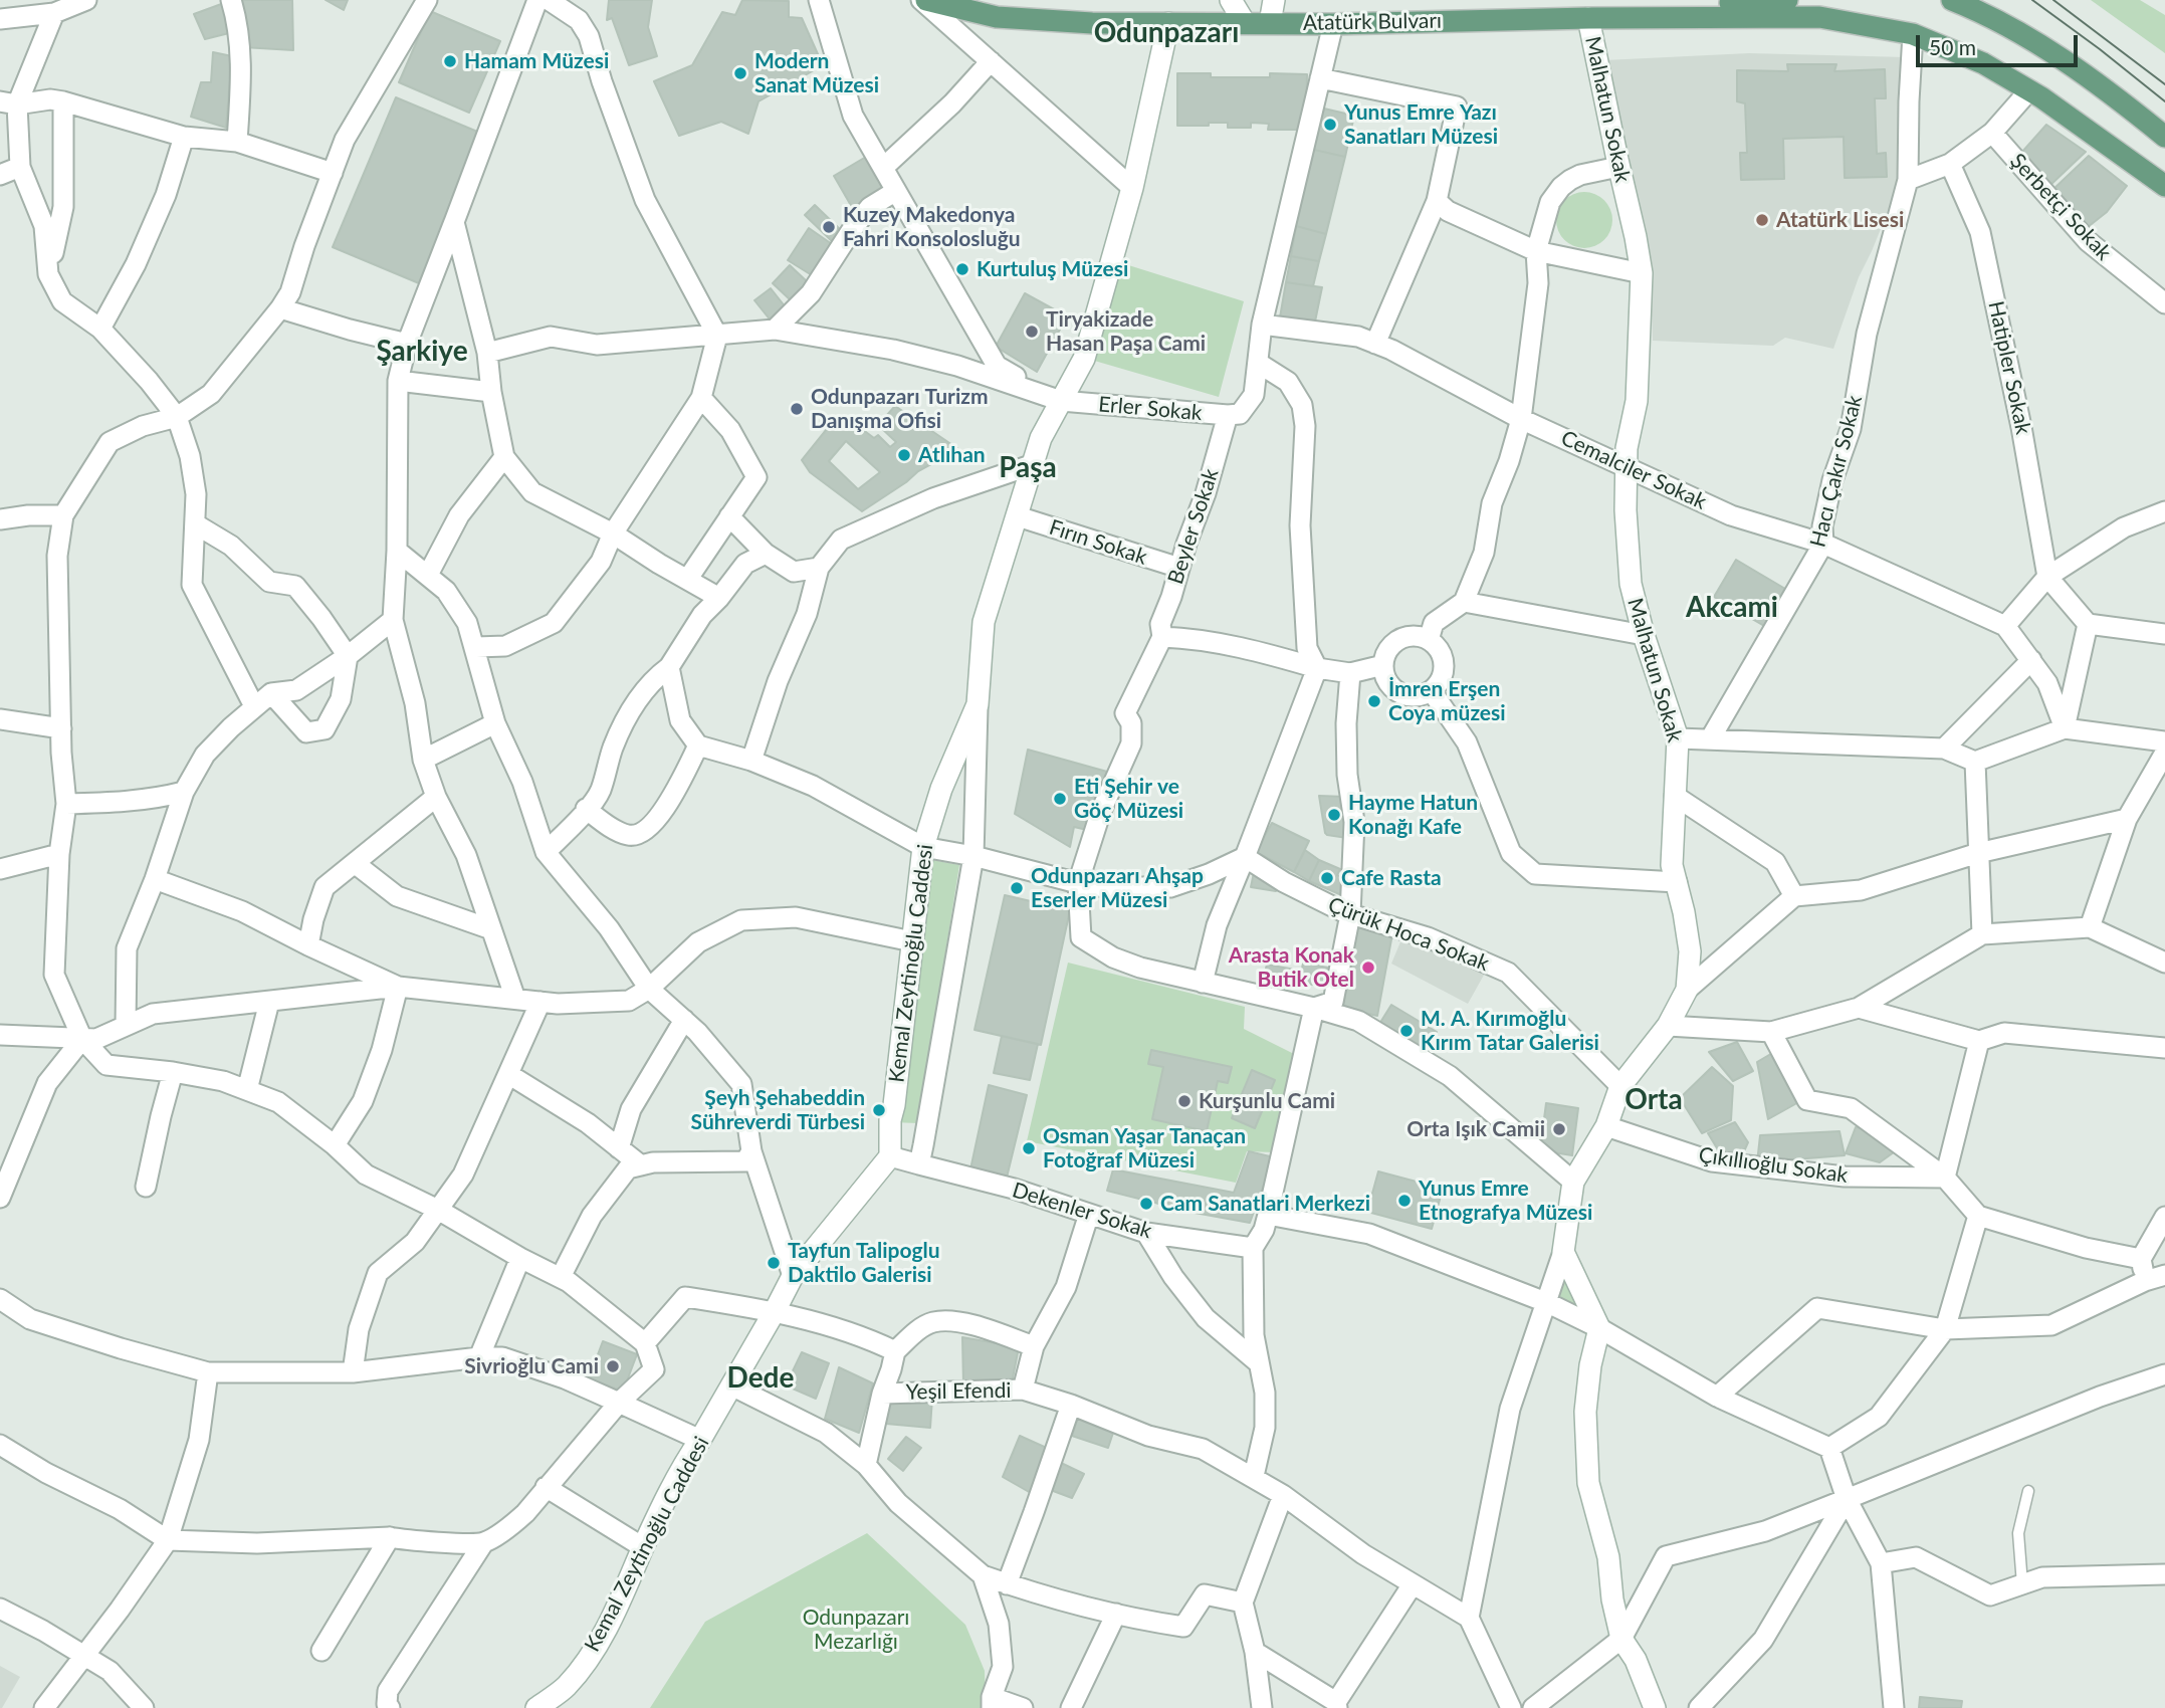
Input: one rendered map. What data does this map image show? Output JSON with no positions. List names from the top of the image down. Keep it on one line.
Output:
{"streets":{"main road":["Atatürk Bulvarı"],"street":["Malhatun Sokak","Şerbetçi Sokak","Hatipler Sokak","Erler Sokak","Cemalciler Sokak","Hacı Çakır Sokak","Beyler Sokak","Fırın Sokak","Çürük Hoca Sokak","Kemal Zeytinoğlu Caddesi","Çıkıllıoğlu Sokak","Dekenler Sokak","Yeşil Efendi"]},"crossings":[["Atatürk Bulvarı","Malhatun Sokak"],["Atatürk Bulvarı","Hacı Çakır Sokak"],["Atatürk Bulvarı","Beyler Sokak"],["Atatürk Bulvarı","Kemal Zeytinoğlu Caddesi"],["Malhatun Sokak","Cemalciler Sokak"],["Malhatun Sokak","Çürük Hoca Sokak"],["Malhatun Sokak","Çıkıllıoğlu Sokak"],["Erler Sokak","Beyler Sokak"],["Erler Sokak","Kemal Zeytinoğlu Caddesi"],["Cemalciler Sokak","Hacı Çakır Sokak"],["Cemalciler Sokak","Beyler Sokak"],["Beyler Sokak","Fırın Sokak"],["Fırın Sokak","Kemal Zeytinoğlu Caddesi"],["Kemal Zeytinoğlu Caddesi","Dekenler Sokak"]],"districts":["Odunpazarı","Şarkiye","Paşa","Akcami","Orta","Dede"],"parks":["Odunpazarı Mezarlığı"],"places":["Hamam Müzesi","Modern Sanat Müzesi","Yunus Emre Yazı Sanatları Müzesi","Atatürk Lisesi","Kuzey Makedonya Fahri Konsolosluğu","Kurtuluş Müzesi","Tiryakizade Hasan Paşa Cami","Odunpazarı Turizm Danışma Ofisi","Atlıhan","İmren Erşen Coya müzesi","Eti Şehir ve Göç Müzesi","Hayme Hatun Konağı Kafe","Cafe Rasta","Odunpazarı Ahşap Eserler Müzesi","Arasta Konak Butik Otel","M. A. Kırımoğlu Kırım Tatar Galerisi","Kurşunlu Cami","Şeyh Şehabeddin Sühreverdi Türbesi","Orta Işık Camii","Osman Yaşar Tanaçan Fotoğraf Müzesi","Yunus Emre Etnografya Müzesi","Cam Sanatlari Merkezi","Tayfun Talipoglu Daktilo Galerisi","Sivrioğlu Cami"],"scale_bar":"50 m"}
